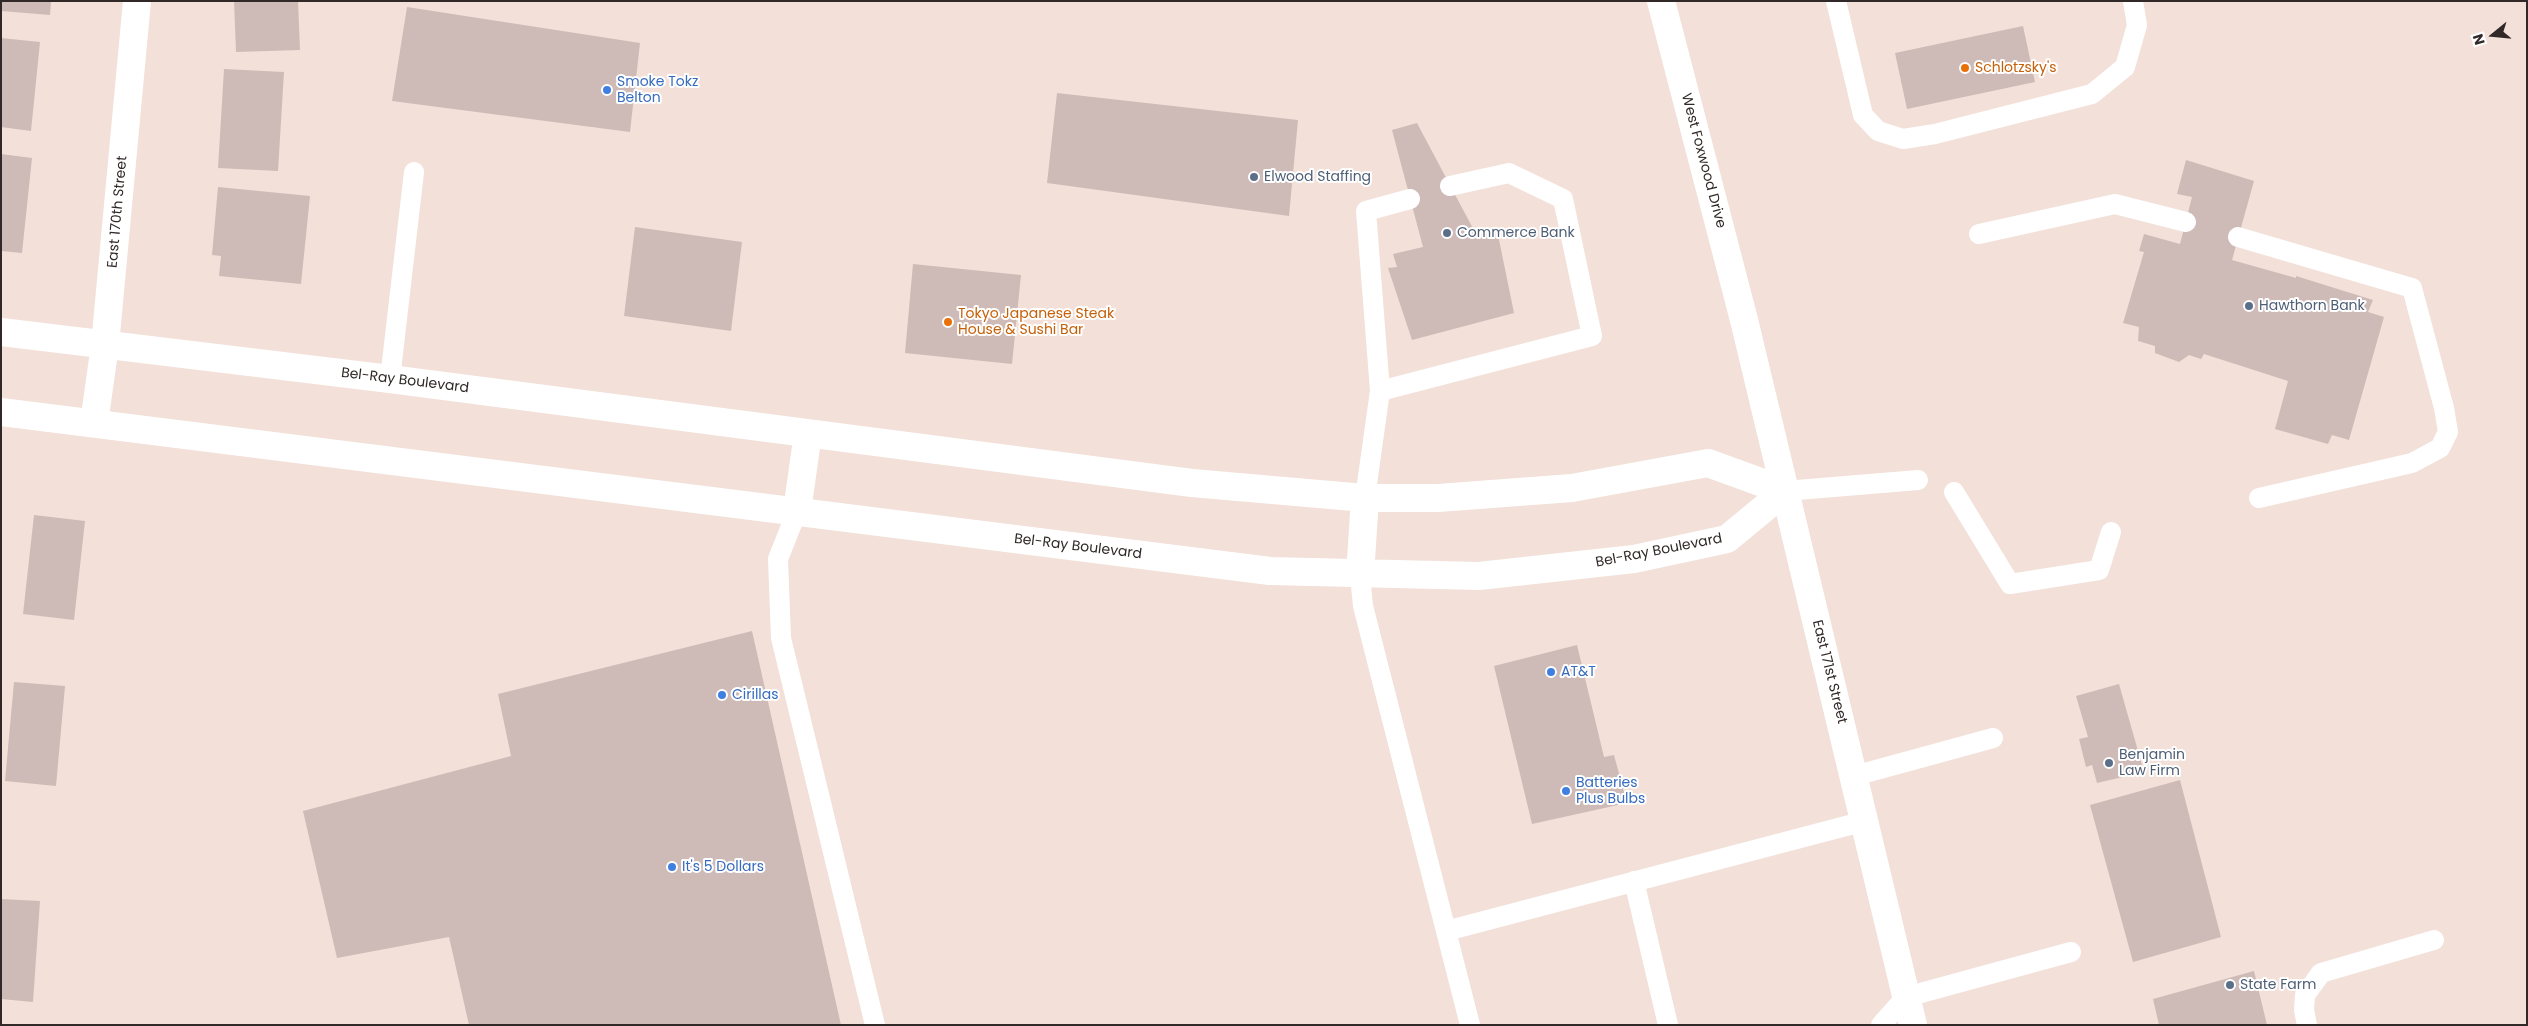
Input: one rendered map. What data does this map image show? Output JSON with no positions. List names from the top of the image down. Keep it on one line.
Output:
{"streets":{"street":["West Foxwood Drive","East 170th Street","Bel-Ray Boulevard","East 171st Street"]},"crossings":[["West Foxwood Drive","East 171st Street"],["East 170th Street","Bel-Ray Boulevard"],["Bel-Ray Boulevard","East 171st Street"]],"places":["Schlotzsky's","Smoke Tokz Belton","Elwood Staffing","Commerce Bank","Hawthorn Bank","Tokyo Japanese Steak House & Sushi Bar","AT&T","Cirillas","Benjamin Law Firm","Batteries Plus Bulbs","It's 5 Dollars","State Farm"],"north":"left"}
